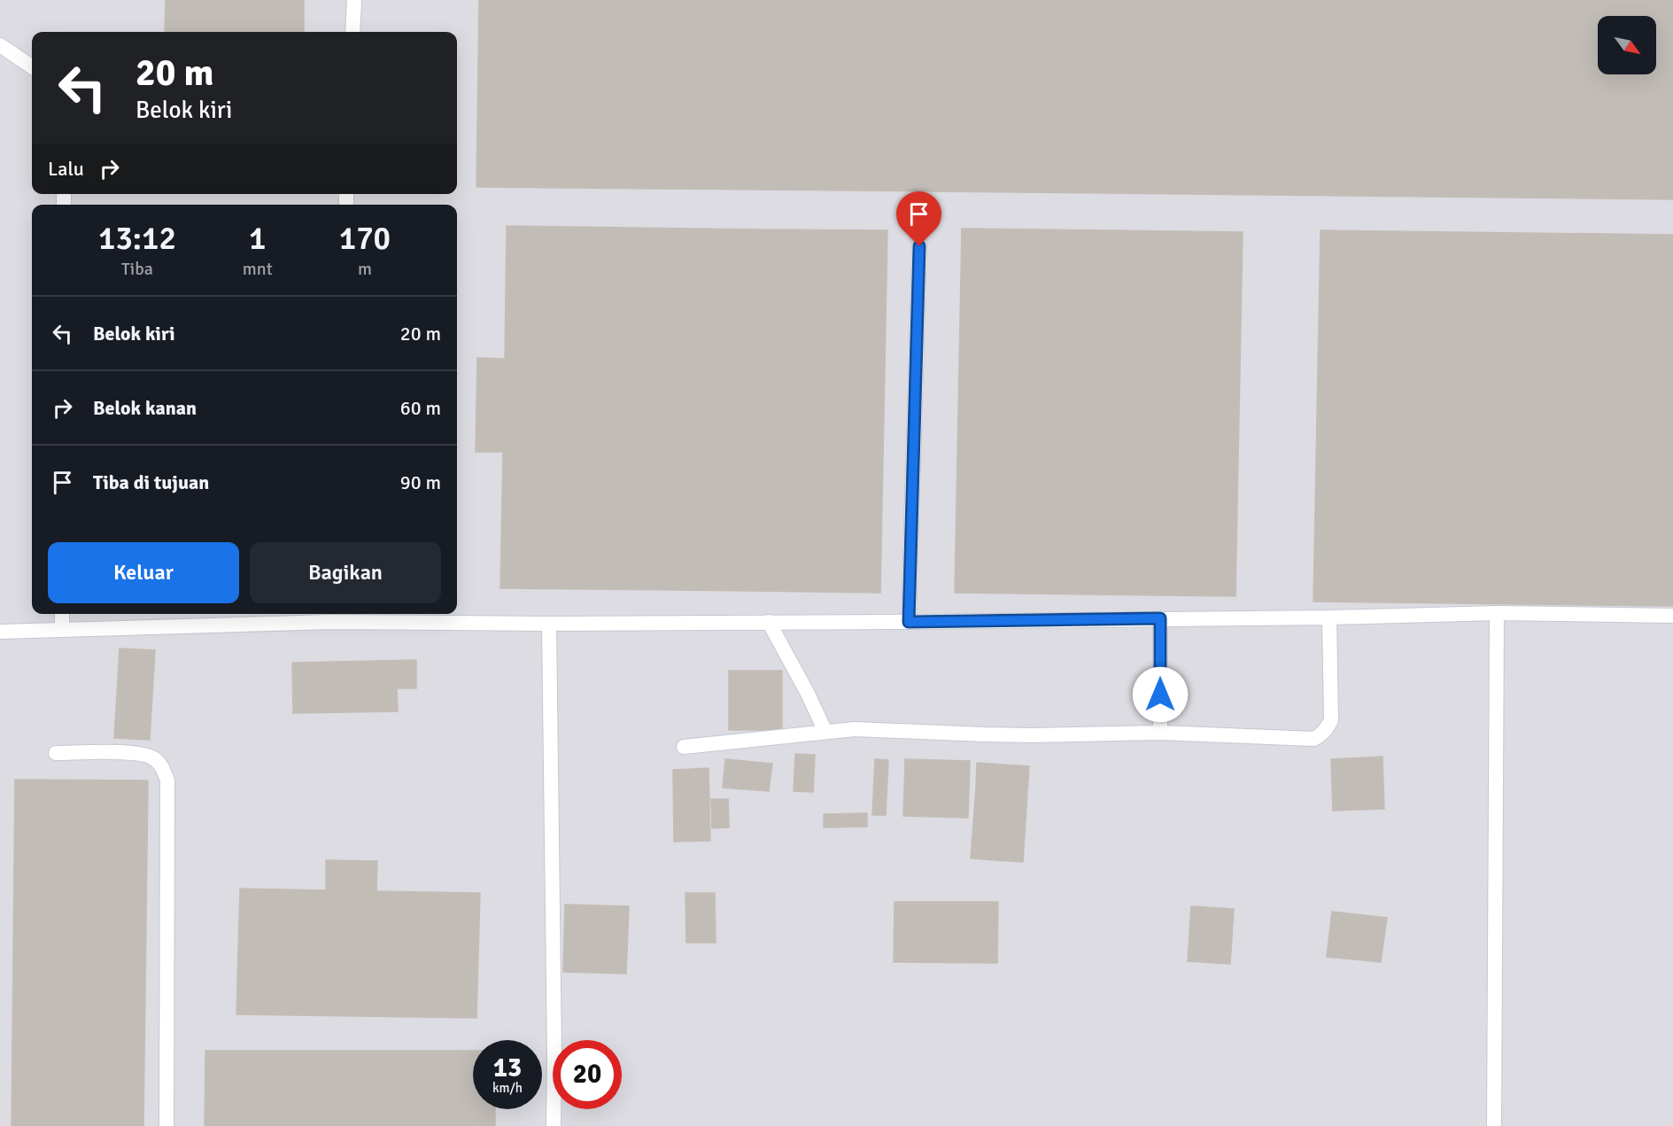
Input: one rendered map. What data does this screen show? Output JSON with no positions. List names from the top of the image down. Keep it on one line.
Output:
{"north":"bottom right","page":{"turn":["20 m","Belok kiri"],"then":"Lalu","eta":["13:12","Tiba","1","mnt","170","m"],"list":[{"name":"Belok kiri","value":"20 m"},{"name":"Belok kanan","value":"60 m"},{"name":"Tiba di tujuan","value":"90 m"}],"buttons":["Keluar","Bagikan"],"speed":"13 km/h","limit":"20"}}
